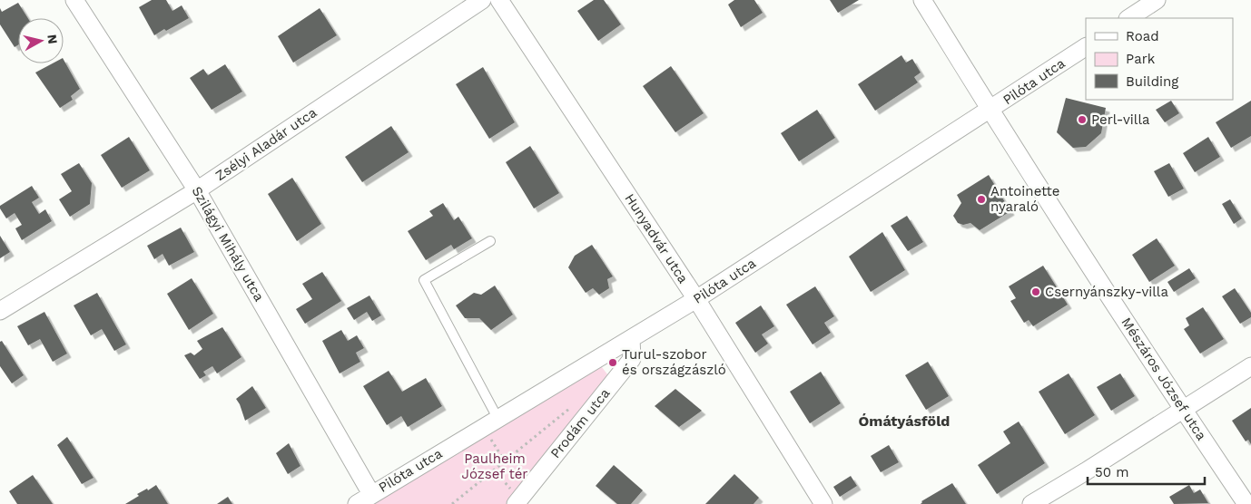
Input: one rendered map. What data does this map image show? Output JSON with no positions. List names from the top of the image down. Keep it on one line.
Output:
{"streets":{"street":["Pilóta utca","Zsélyi Aladár utca","Hunyadvár utca","Szilágyi Mihály utca","Mészáros József utca","Prodám utca"]},"crossings":[["Pilóta utca","Hunyadvár utca"],["Pilóta utca","Szilágyi Mihály utca"],["Pilóta utca","Mészáros József utca"],["Pilóta utca","Prodám utca"],["Zsélyi Aladár utca","Szilágyi Mihály utca"]],"districts":["Ómátyásföld"],"parks":["Paulheim József tér"],"places":["Perl-villa","Antoinette nyaraló","Csernyánszky-villa","Turul-szobor és országzászló"],"legend":["Road","Park","Building"],"scale_bar":"50 m","north":"right"}
